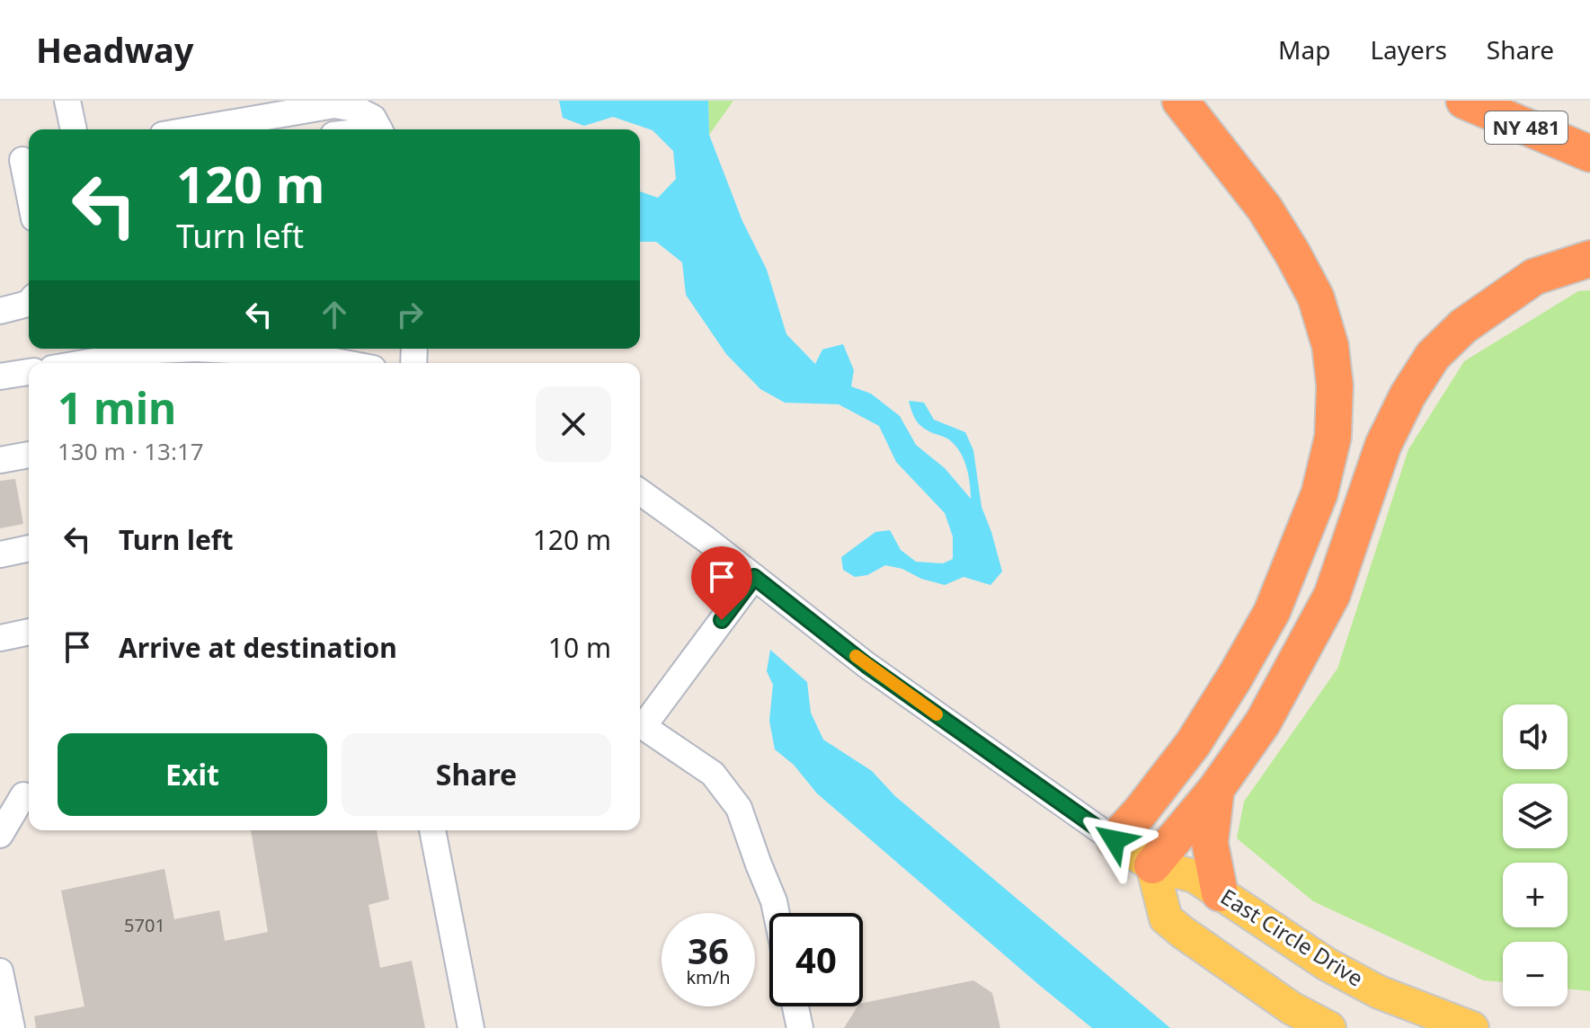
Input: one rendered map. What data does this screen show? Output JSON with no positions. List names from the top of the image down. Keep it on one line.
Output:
{"streets":{"highway":["NY 481"],"main road":["East Circle Drive"]},"house_numbers":["5701"],"page":{"header":"Headway","nav":["Map","Layers","Share"],"turn":["120 m","Turn left"],"heading":["1 min","130 m · 13:17"],"list":[{"name":"Turn left","value":"120 m"},{"name":"Arrive at destination","value":"10 m"}],"map_buttons":["+","−"],"buttons":["Exit","Share"],"speed":"36 km/h","limit":"40"}}
